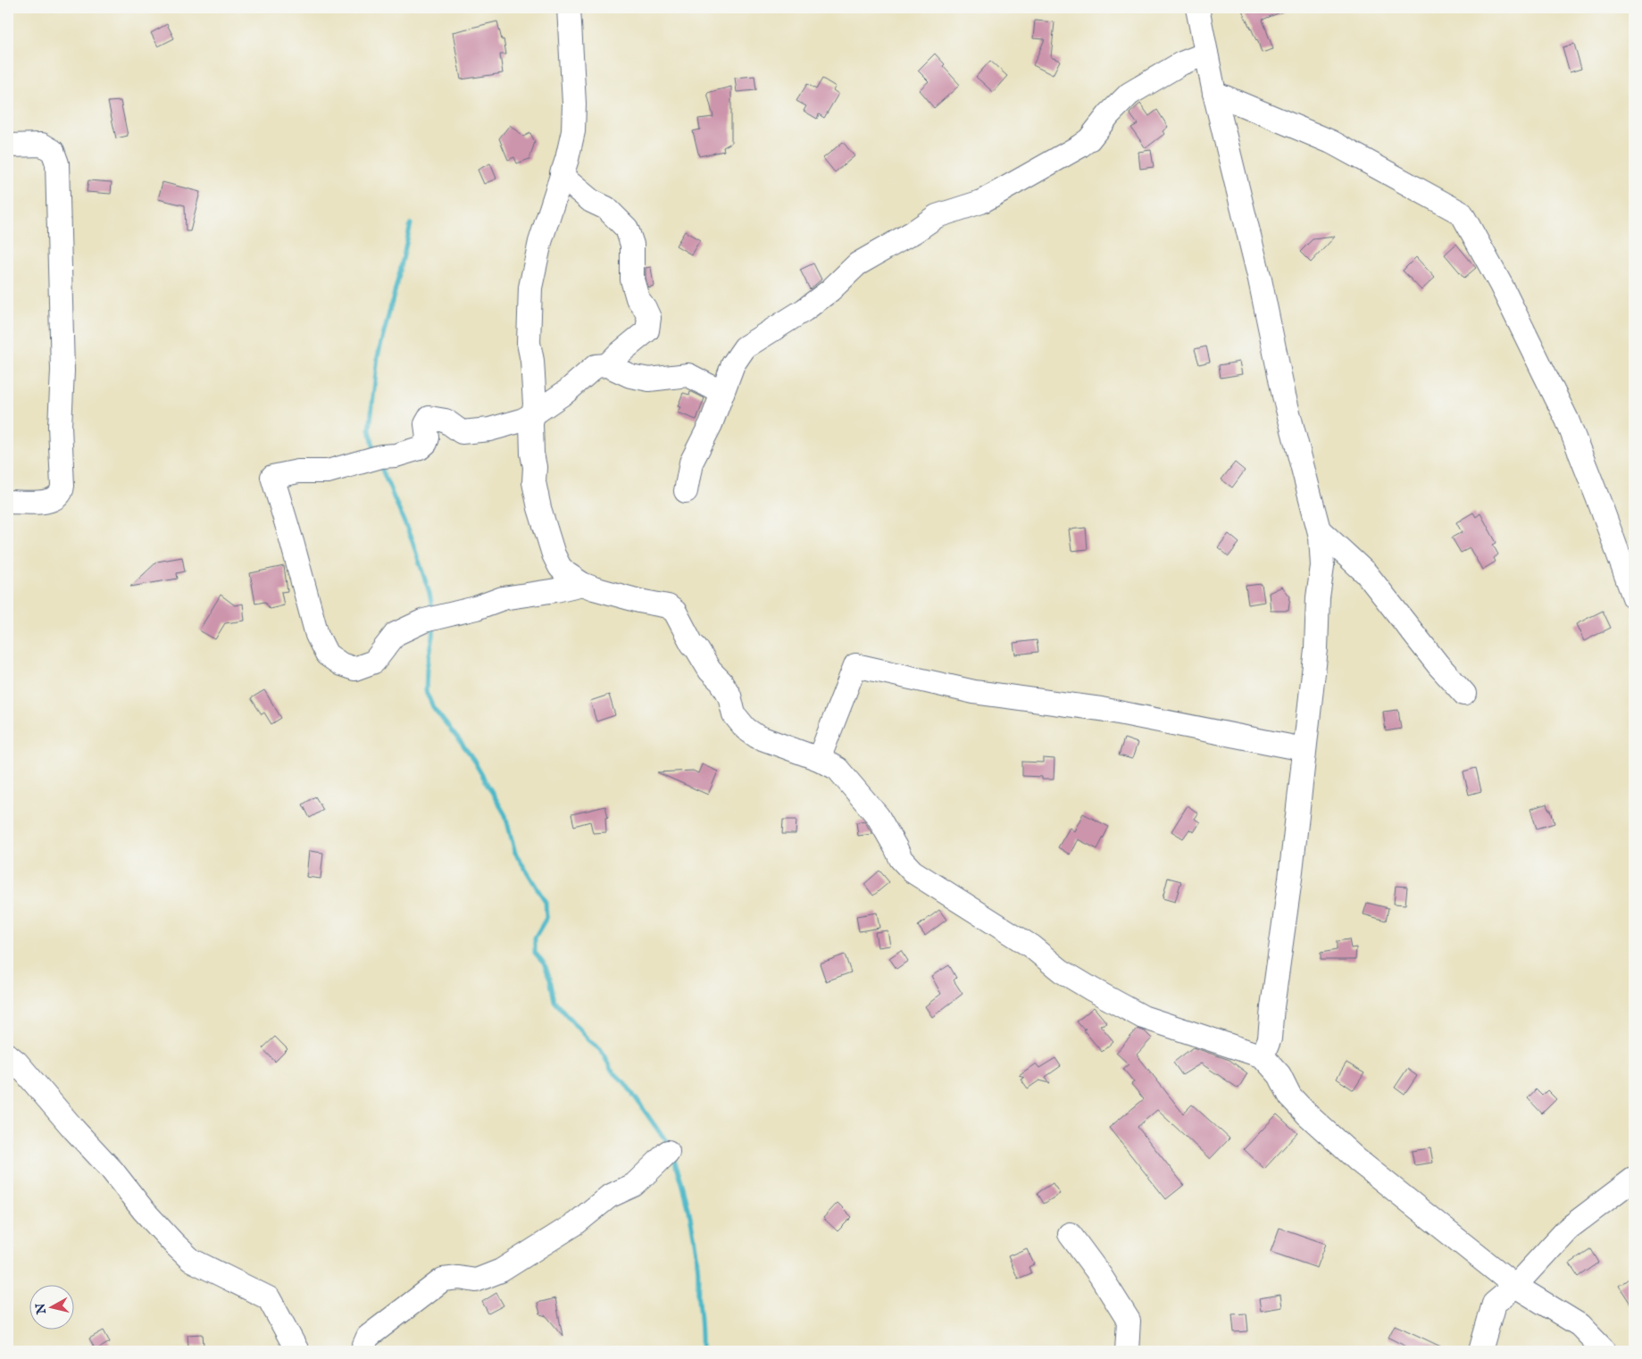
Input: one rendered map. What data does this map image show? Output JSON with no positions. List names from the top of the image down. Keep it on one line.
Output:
{"north":"left"}
